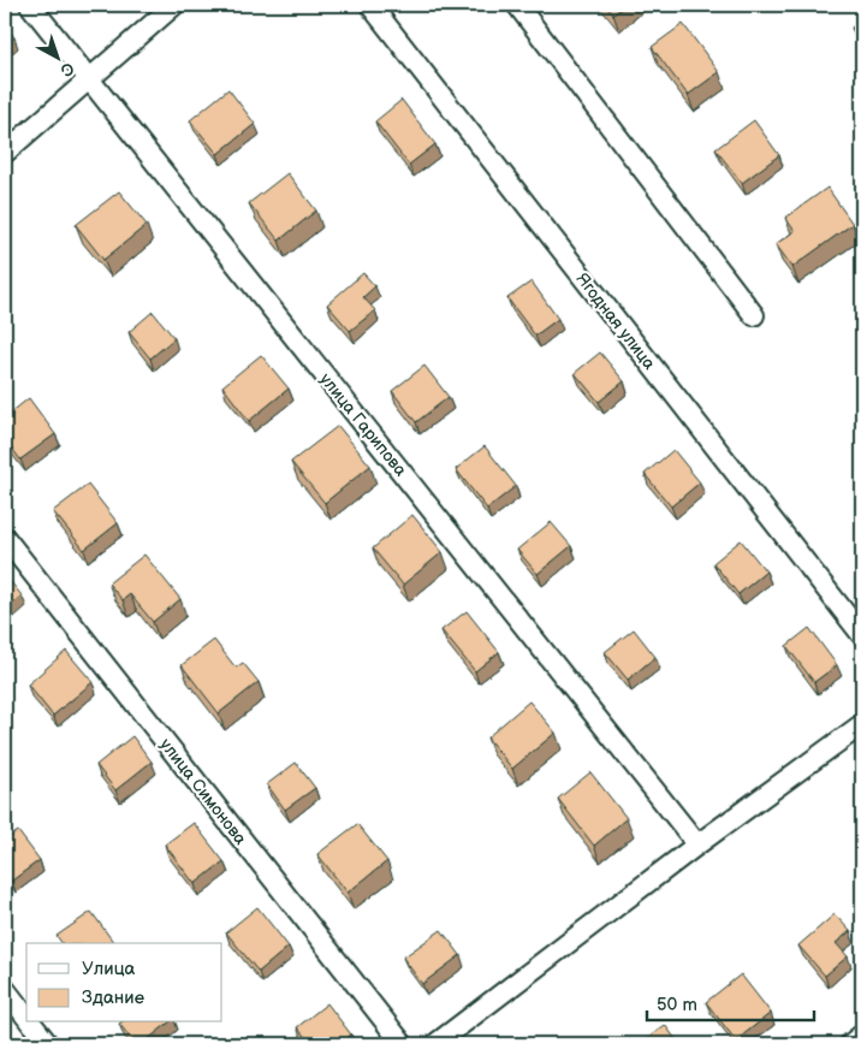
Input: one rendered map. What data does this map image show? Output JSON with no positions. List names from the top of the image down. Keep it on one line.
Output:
{"streets":{"street":["Ягодная улица","улица Гарипова","улица Симонова"]},"legend":["Улица","Здание"],"scale_bar":"50 m","north":"bottom right"}
